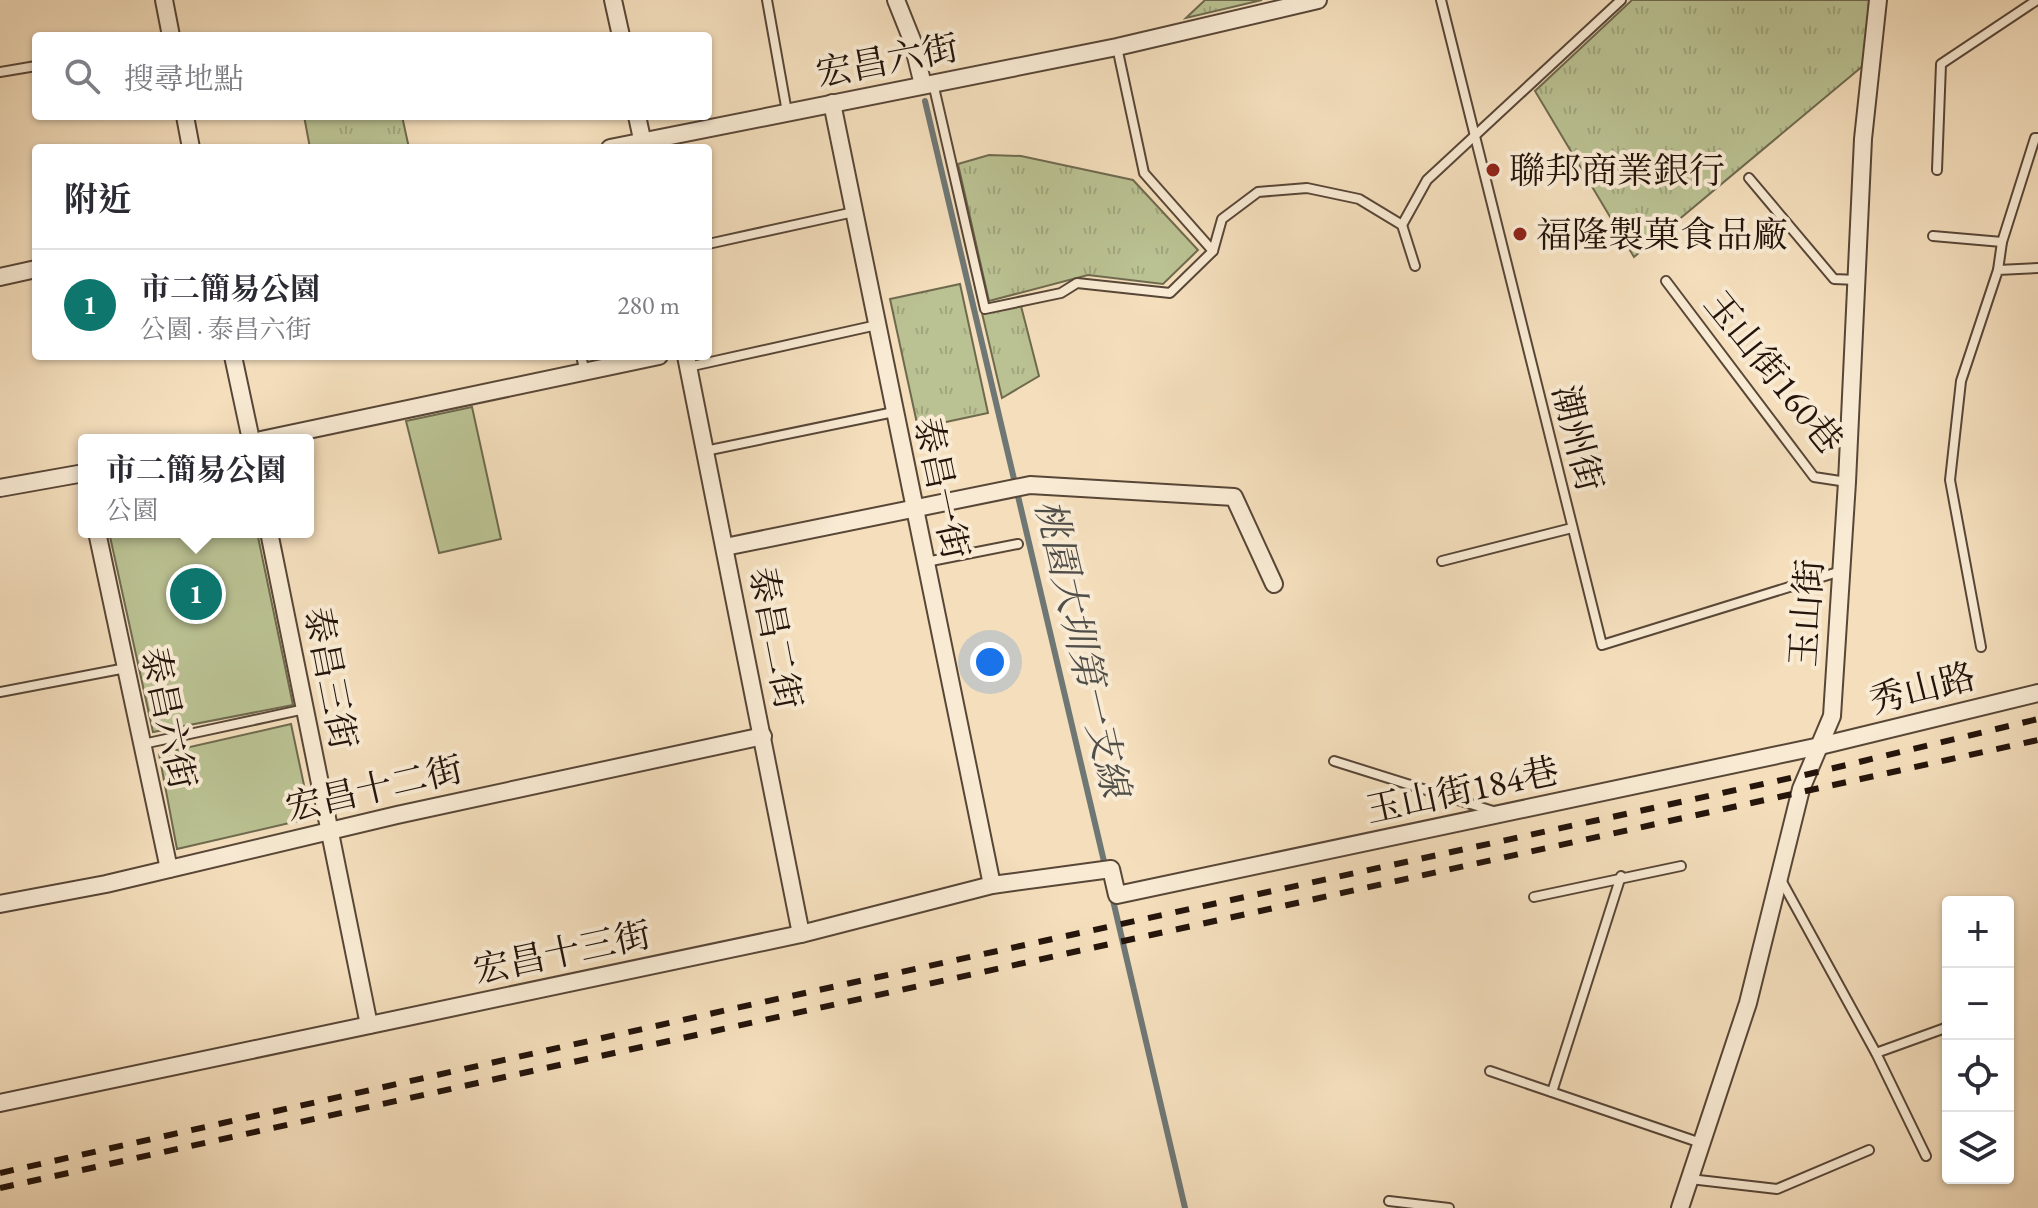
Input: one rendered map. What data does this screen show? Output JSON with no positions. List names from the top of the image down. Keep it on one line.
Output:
{"streets":{"street":["宏昌六街","泰昌一街","玉山街","泰昌二街","泰昌三街","秀山路","泰昌六街","宏昌十二街","玉山街184巷","宏昌十三街"],"lane":["玉山街160巷","潮州街"]},"crossings":[["宏昌六街","泰昌一街"],["玉山街160巷","玉山街"],["潮州街","玉山街"],["泰昌一街","宏昌十三街"],["玉山街","秀山路"],["玉山街","玉山街184巷"],["泰昌二街","宏昌十二街"],["泰昌二街","宏昌十三街"],["泰昌三街","宏昌十二街"],["泰昌三街","宏昌十三街"],["秀山路","玉山街184巷"],["泰昌六街","宏昌十二街"],["玉山街184巷","宏昌十三街"]],"water":["桃園大圳第一支線"],"places":["聯邦商業銀行","福隆製菓食品廠"],"page":{"search":"搜尋地點","heading":"附近","list":[{"mark":"1","name":"市二簡易公園","note":"公園 · 泰昌六街","value":"280 m"}],"popup":["市二簡易公園","公園"],"pins":"1","map_buttons":["+","−"]}}
